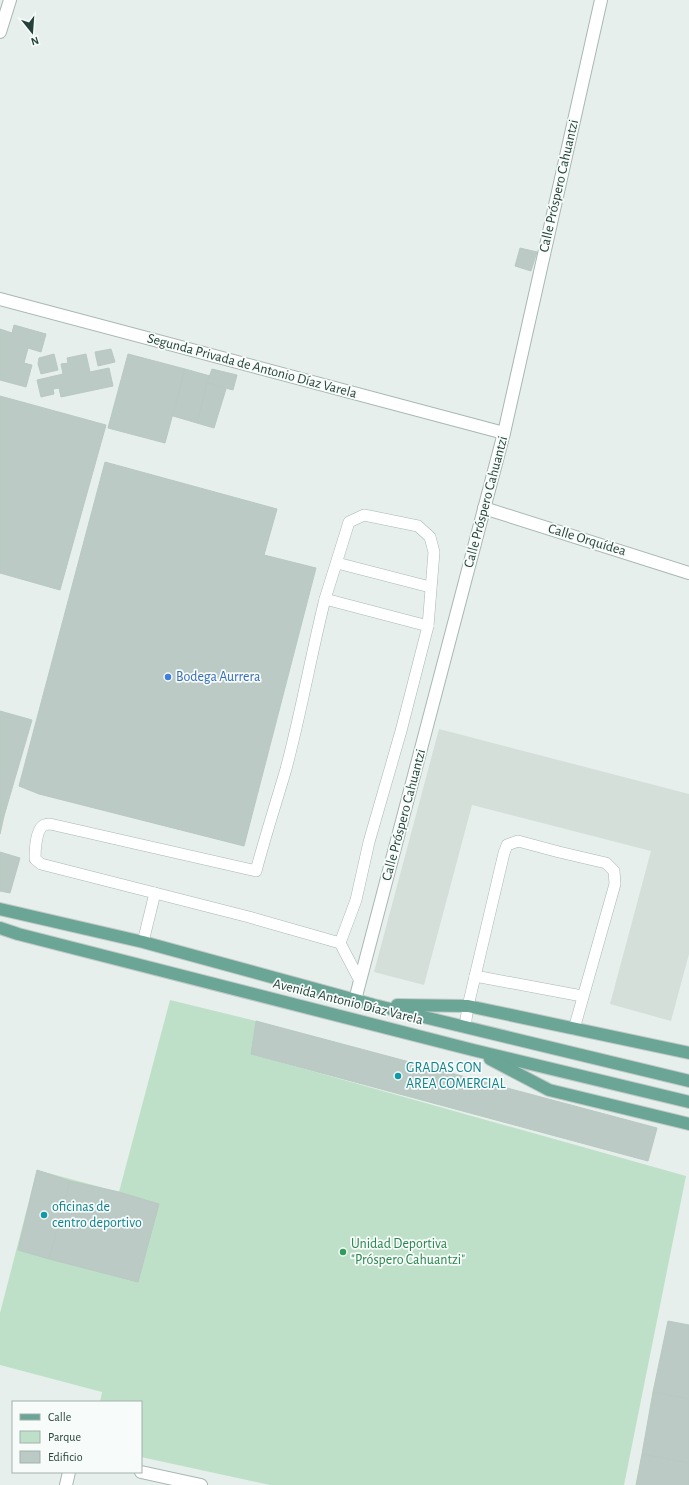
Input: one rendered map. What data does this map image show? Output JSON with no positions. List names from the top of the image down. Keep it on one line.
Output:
{"streets":{"main road":["Avenida Antonio Díaz Varela"],"street":["Calle Próspero Cahuantzi","Segunda Privada de Antonio Díaz Varela","Calle Orquídea"]},"crossings":[["Calle Próspero Cahuantzi","Segunda Privada de Antonio Díaz Varela"],["Calle Próspero Cahuantzi","Calle Orquídea"],["Calle Próspero Cahuantzi","Avenida Antonio Díaz Varela"]],"places":["Bodega Aurrera","GRADAS CON AREA COMERCIAL","oficinas de centro deportivo","Unidad Deportiva \"Próspero Cahuantzi\""],"legend":["Calle","Parque","Edificio"],"north":"bottom"}
